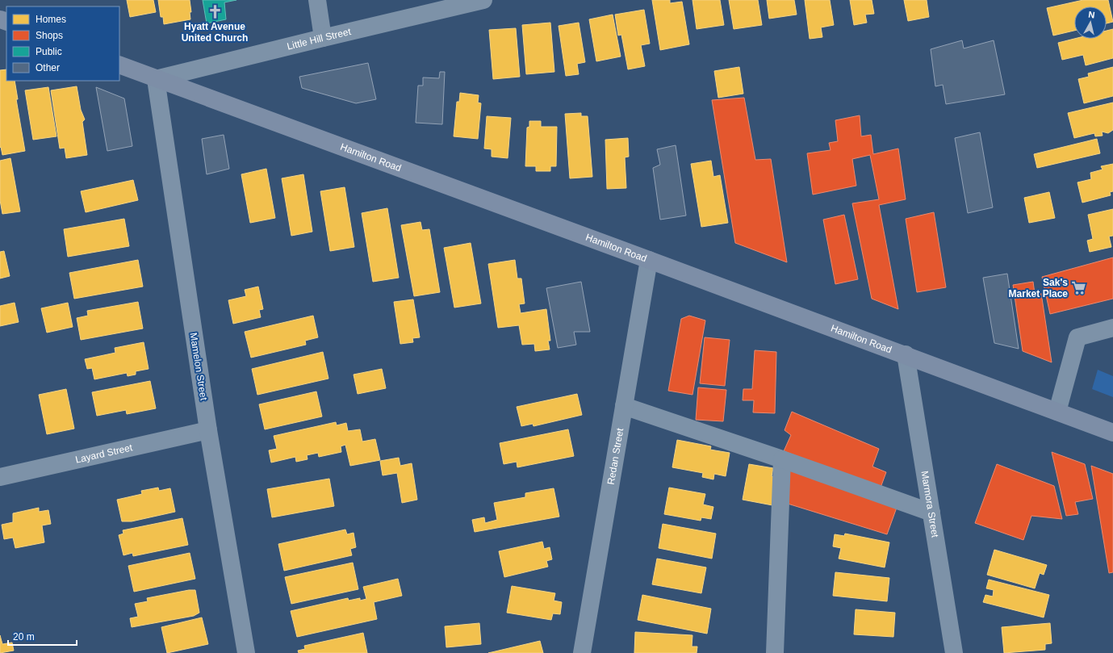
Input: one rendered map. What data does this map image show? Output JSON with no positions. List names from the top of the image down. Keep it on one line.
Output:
{"streets":{"main road":["Hamilton Road"],"street":["Little Hill Street","Mamelon Street","Layard Street","Redan Street","Marmora Street"]},"crossings":[["Little Hill Street","Hamilton Road"],["Little Hill Street","Mamelon Street"],["Hamilton Road","Mamelon Street"],["Hamilton Road","Redan Street"],["Hamilton Road","Marmora Street"],["Mamelon Street","Layard Street"]],"places":{"church":["Hyatt Avenue United Church"],"supermarket":["Sak's Market Place"]},"legend":["Homes","Shops","Public","Other"],"scale_bar":"20 m","north":"top"}
